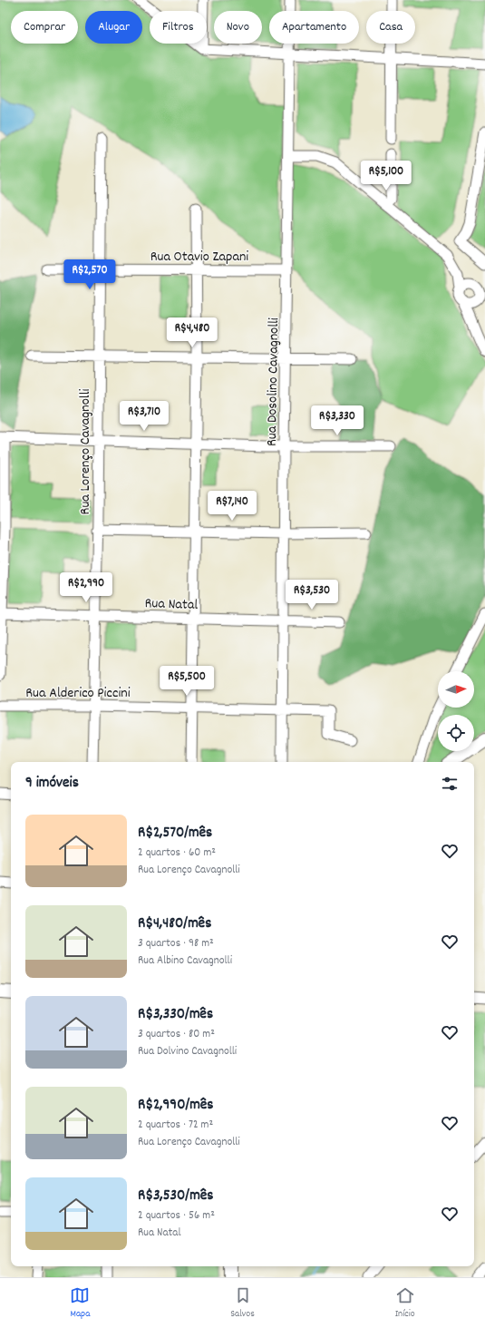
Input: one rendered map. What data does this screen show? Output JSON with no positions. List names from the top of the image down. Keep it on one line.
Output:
{"streets":{"street":["Rua Otavio Zapani","Rua Dosolino Cavagnolli","Rua Lorenço Cavagnolli","Rua Natal","Rua Alderico Piccini"]},"crossings":[["Rua Otavio Zapani","Rua Dosolino Cavagnolli"],["Rua Otavio Zapani","Rua Lorenço Cavagnolli"],["Rua Dosolino Cavagnolli","Rua Natal"],["Rua Dosolino Cavagnolli","Rua Alderico Piccini"],["Rua Lorenço Cavagnolli","Rua Natal"],["Rua Lorenço Cavagnolli","Rua Alderico Piccini"]],"north":"right","page":{"chip":["Comprar","Alugar","Filtros","Novo","Apartamento","Casa"],"price":["R$5,100","R$2,570","R$4,480","R$3,710","R$3,330","R$7,140","R$2,990","R$3,530","R$5,500"],"heading":"9 imóveis","list":[{"name":"R$2,570/mês","note":"2 quartos · 60 m² · Rua Lorenço Cavagnolli"},{"name":"R$4,480/mês","note":"3 quartos · 98 m² · Rua Albino Cavagnolli"},{"name":"R$3,330/mês","note":"3 quartos · 80 m² · Rua Dolvino Cavagnolli"},{"name":"R$2,990/mês","note":"2 quartos · 72 m² · Rua Lorenço Cavagnolli"},{"name":"R$3,530/mês","note":"2 quartos · 56 m² · Rua Natal"}],"tabs":["Mapa","Salvos","Início"]}}
